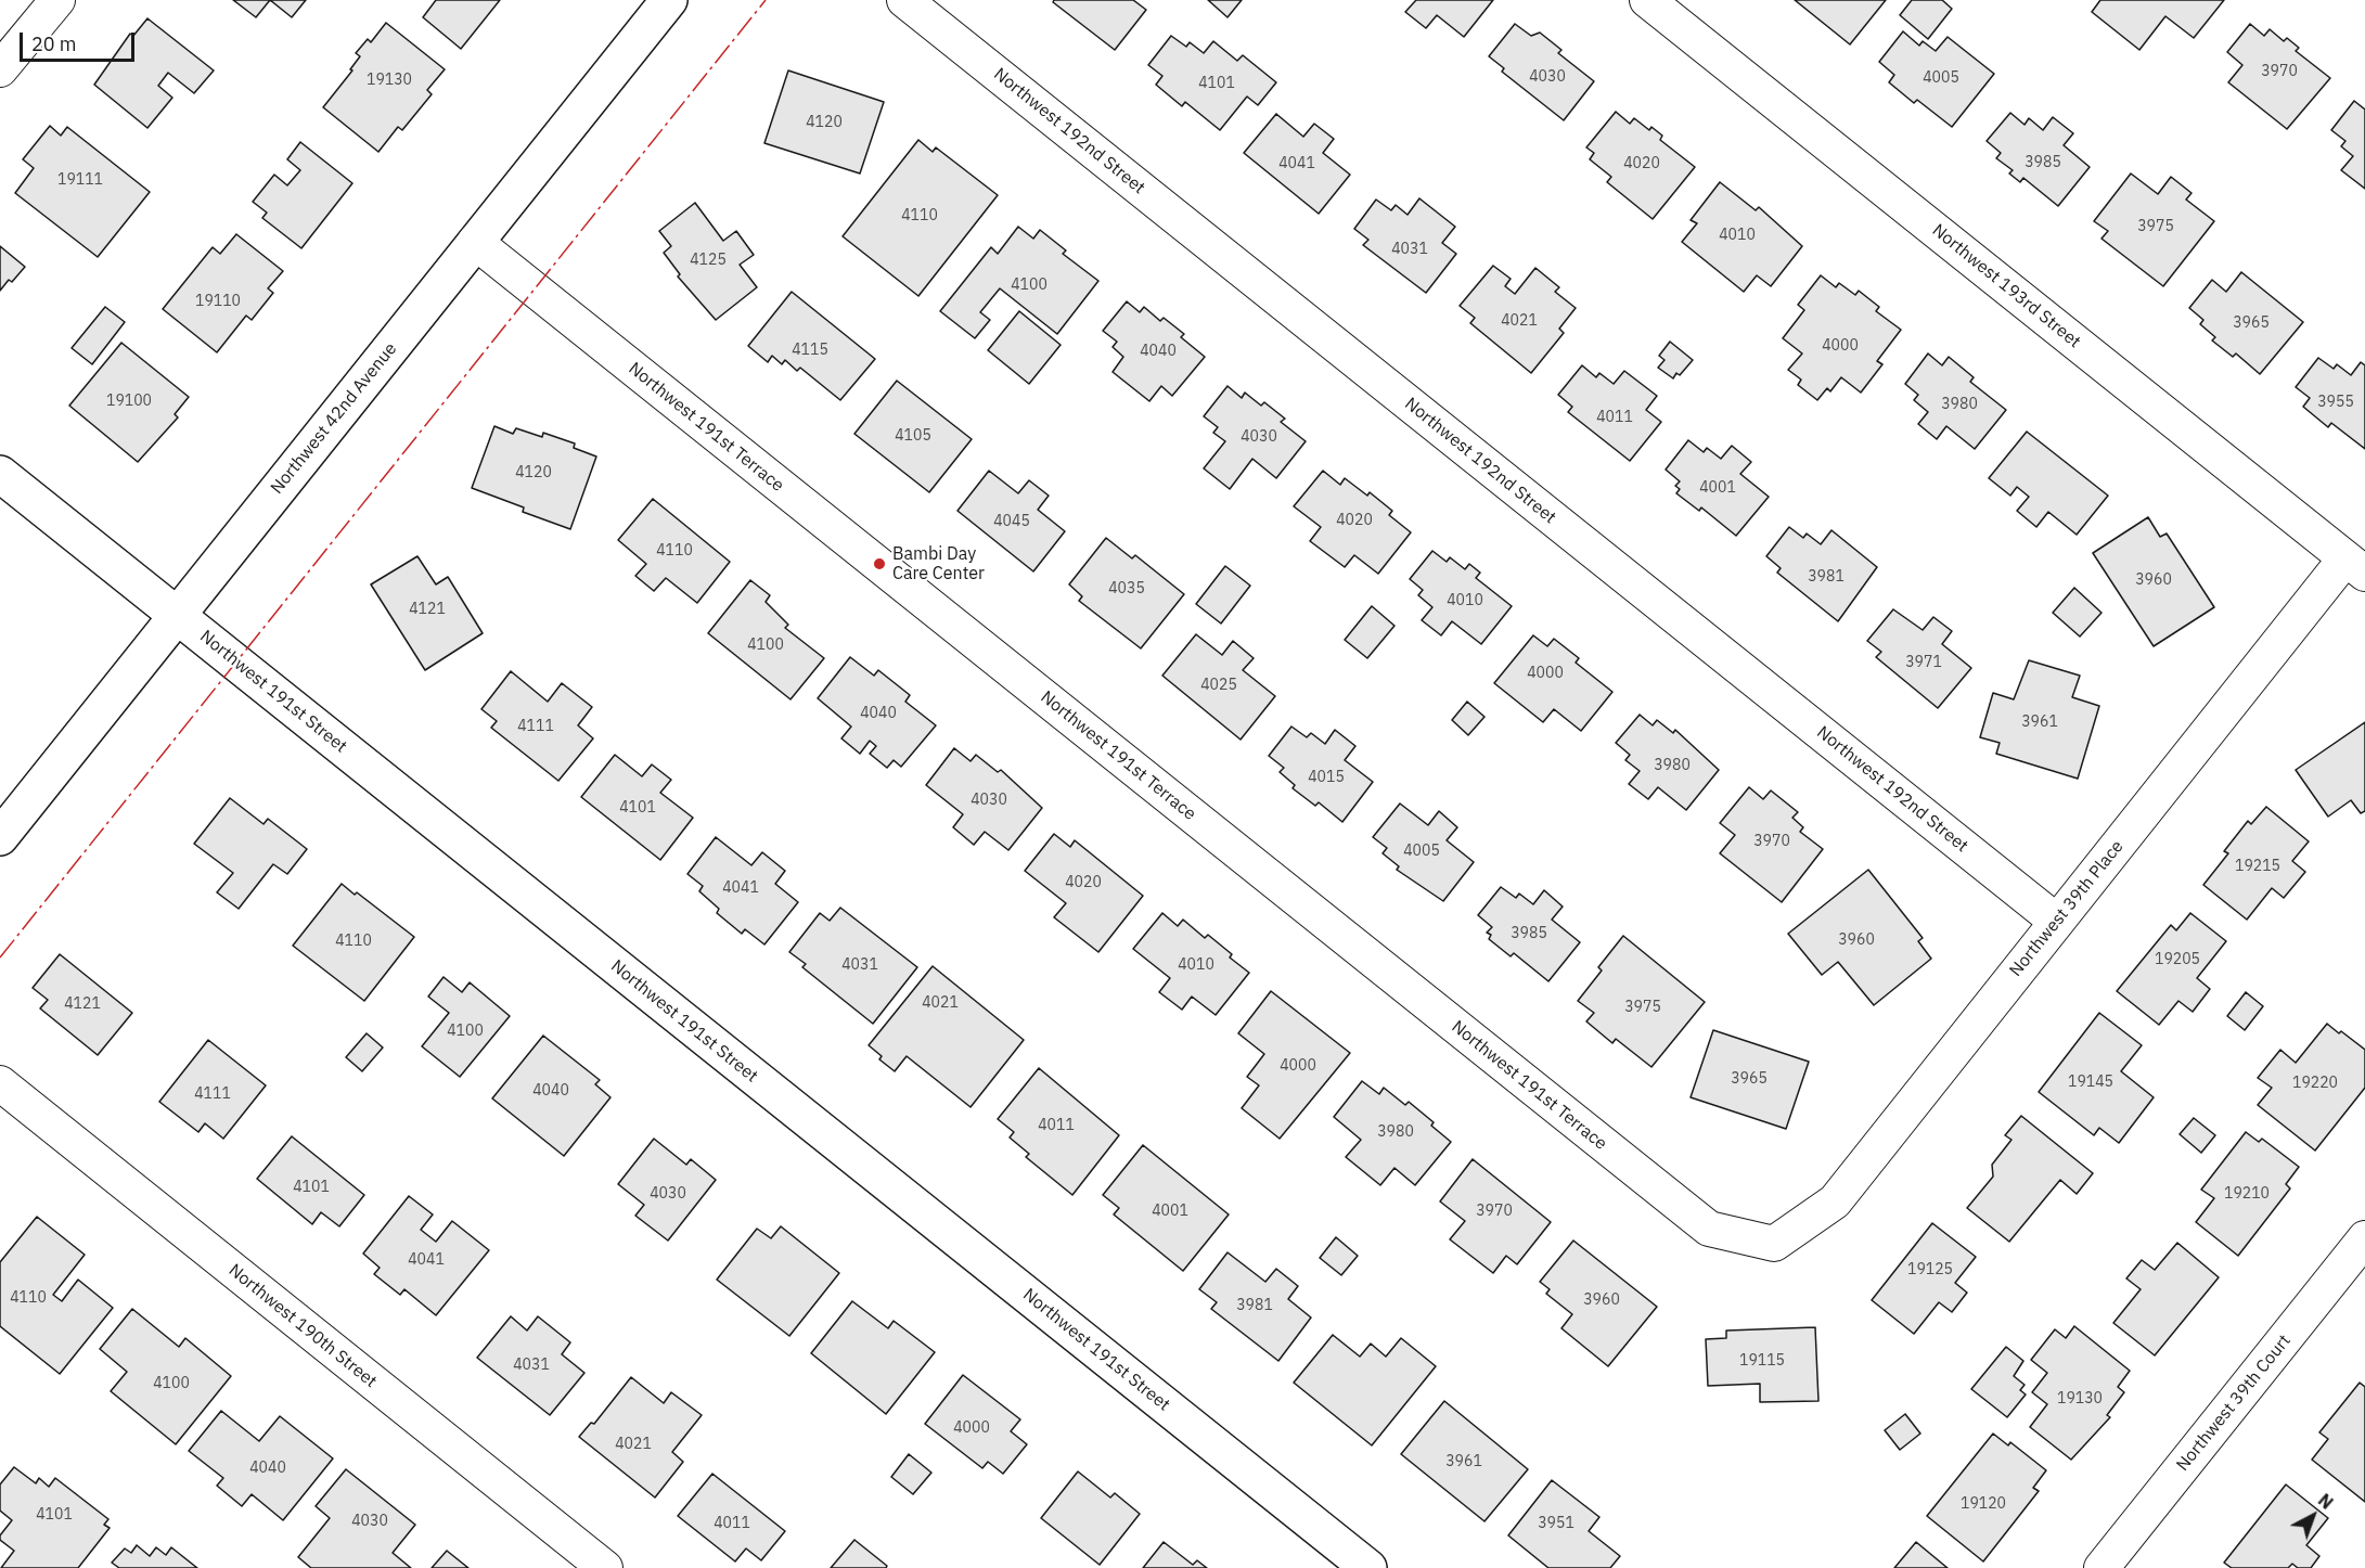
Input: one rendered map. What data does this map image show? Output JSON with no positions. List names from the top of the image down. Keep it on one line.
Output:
{"streets":{"street":["Northwest 192nd Street","Northwest 193rd Street","Northwest 42nd Avenue","Northwest 191st Terrace","Northwest 191st Street","Northwest 39th Place","Northwest 190th Street","Northwest 39th Court"]},"crossings":[["Northwest 192nd Street","Northwest 39th Place"],["Northwest 193rd Street","Northwest 39th Place"],["Northwest 42nd Avenue","Northwest 191st Terrace"],["Northwest 42nd Avenue","Northwest 191st Street"],["Northwest 191st Terrace","Northwest 39th Place"]],"places":["Bambi Day Care Center"],"house_numbers":["3970","4030","4005","19130","4101","4120","3985","4041","4020","19111","4110","3975","4010","4031","4125","4100","19110","4021","3965","4000","4115","4040","19100","3955","3980","4011","4105","4030","4120","4001","4020","4045","4110","3981","3960","4035","4010","4121","4100","3971","4000","4025","4040","3961","4111","3980","4015","4030","4101","3970","4005","19215","4020","4041","3985","3960","4110","19205","4031","4010","4021","4121","3975","4100","4000","3965","19145","19220","4040","4111","4011","3980","4101","4030","19210","4001","3970","4041","19125","4110","3960","3981","19115","4031","4100","19130","4000","4021","3961","4040","19120","4101","4030","4011","3951"],"scale_bar":"20 m","north":"top right"}
